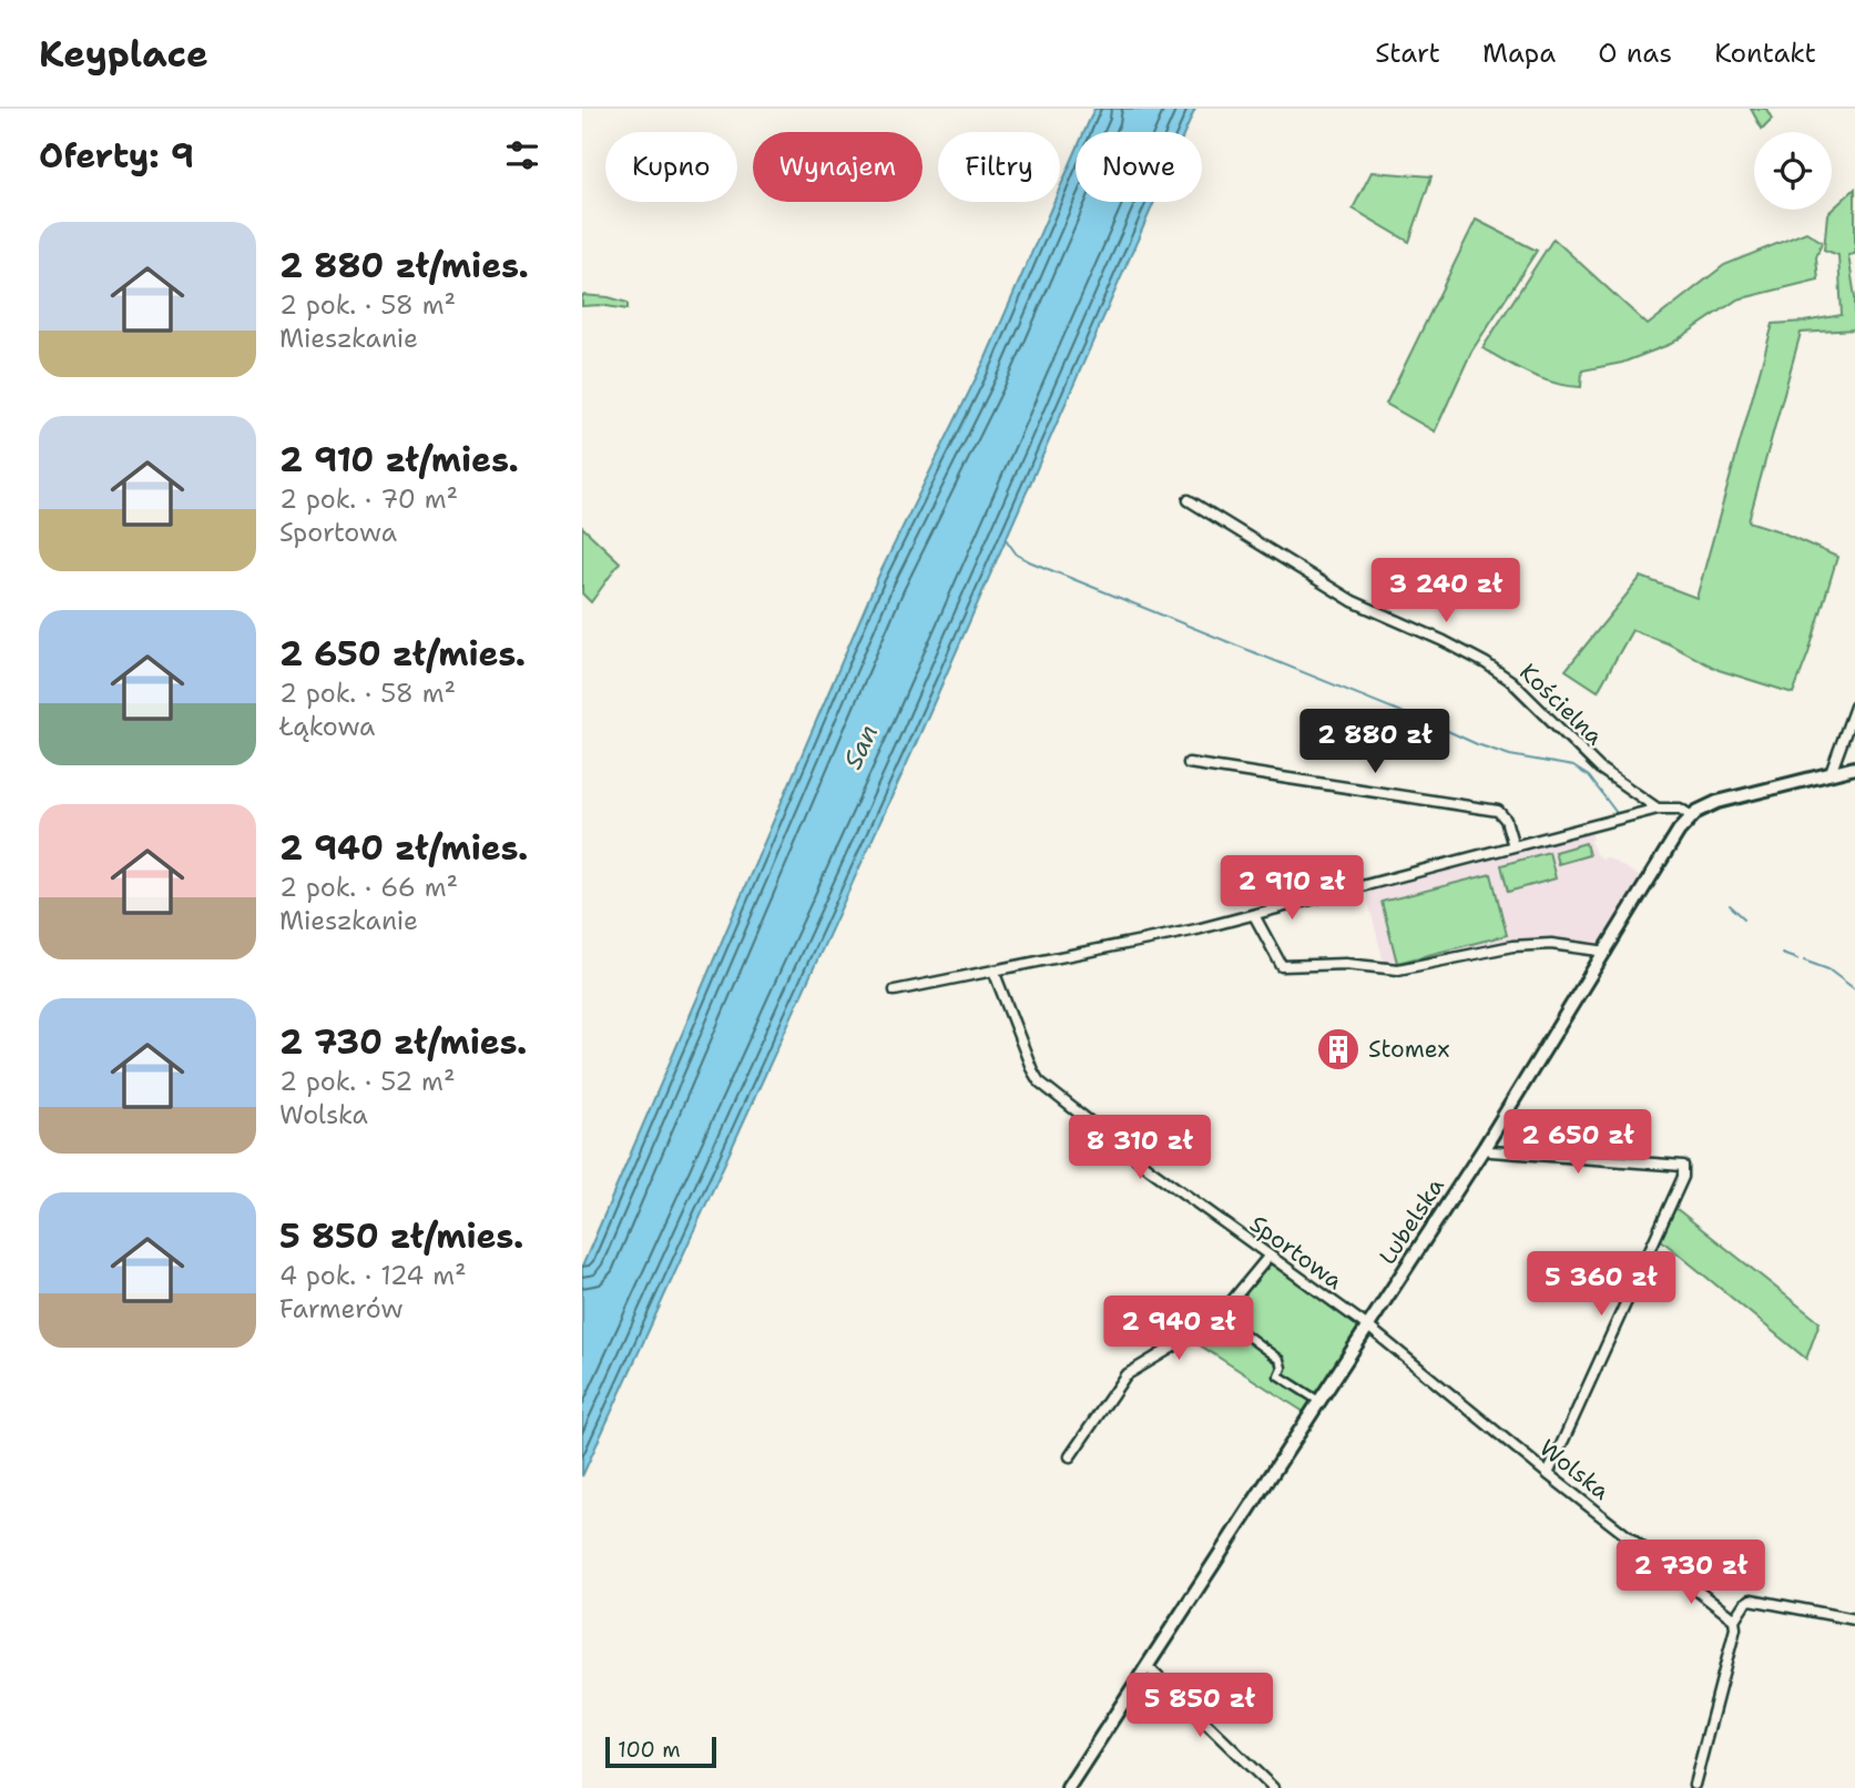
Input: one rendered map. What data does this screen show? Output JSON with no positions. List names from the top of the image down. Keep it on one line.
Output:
{"streets":{"main road":["Lubelska"],"street":["Kościelna","Sportowa","Wolska"]},"crossings":[["Lubelska","Sportowa"],["Lubelska","Wolska"],["Sportowa","Wolska"]],"water":["San"],"places":{"building":["Stomex"]},"scale_bar":"100 m","page":{"header":"Keyplace","nav":["Start","Mapa","O nas","Kontakt"],"heading":"Oferty: 9","chip":["Kupno","Wynajem","Filtry","Nowe"],"list":[{"name":"2 880 zł/mies.","note":"2 pok. · 58 m² · Mieszkanie"},{"name":"2 910 zł/mies.","note":"2 pok. · 70 m² · Sportowa"},{"name":"2 650 zł/mies.","note":"2 pok. · 58 m² · Łąkowa"},{"name":"2 940 zł/mies.","note":"2 pok. · 66 m² · Mieszkanie"},{"name":"2 730 zł/mies.","note":"2 pok. · 52 m² · Wolska"},{"name":"5 850 zł/mies.","note":"4 pok. · 124 m² · Farmerów"}],"price":["3 240 zł","2 880 zł","2 910 zł","2 650 zł","8 310 zł","5 360 zł","2 940 zł","2 730 zł","5 850 zł"],"scale":"100 m"}}
